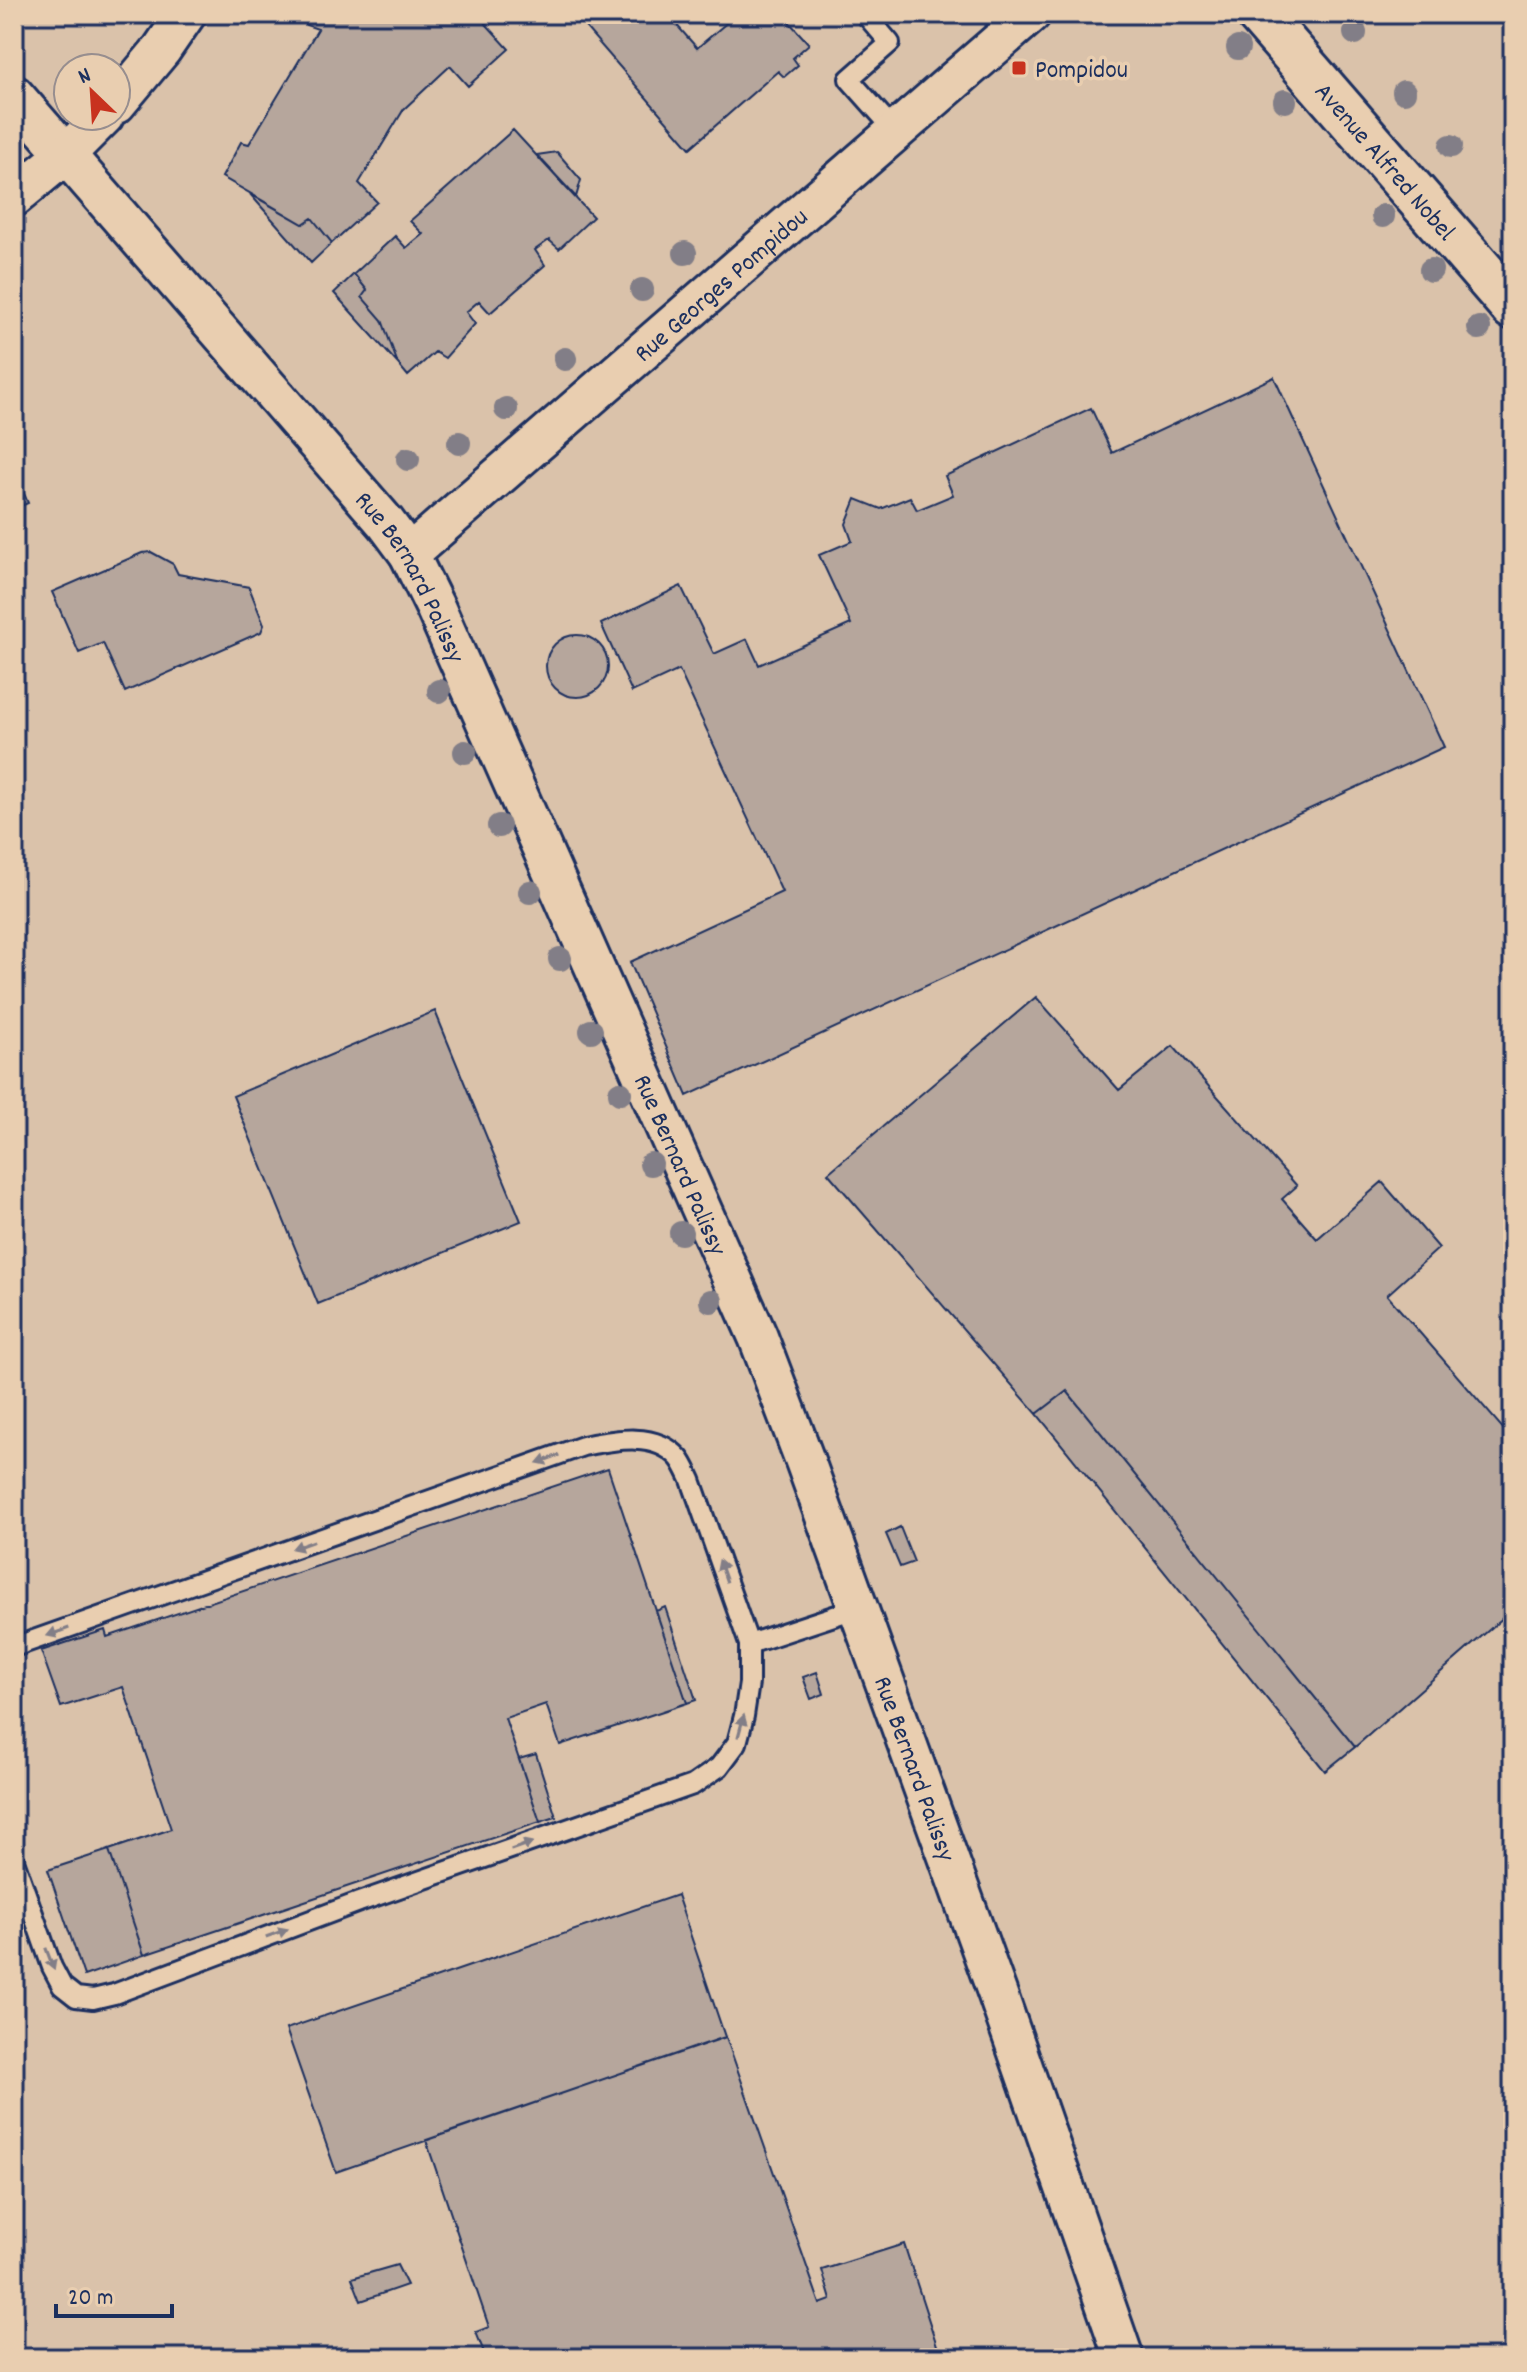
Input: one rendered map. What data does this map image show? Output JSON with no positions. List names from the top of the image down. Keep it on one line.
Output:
{"streets":{"street":["Avenue Alfred Nobel","Rue Georges Pompidou","Rue Bernard Palissy"]},"crossings":[["Rue Georges Pompidou","Rue Bernard Palissy"]],"places":{"transit":["Pompidou"]},"scale_bar":"20 m","north":"top left"}
